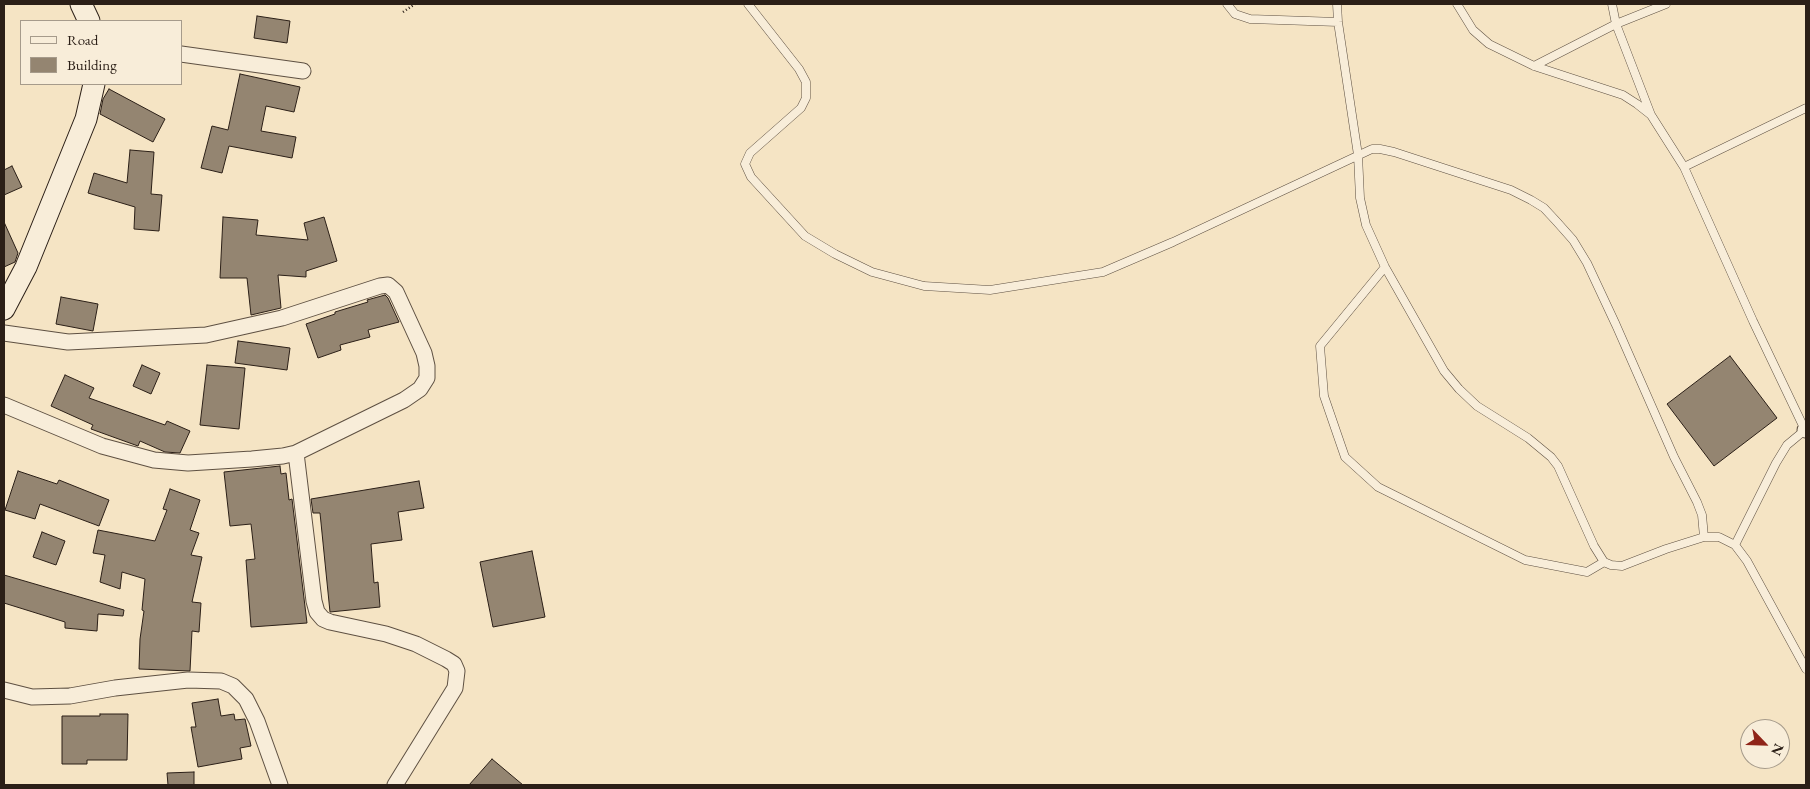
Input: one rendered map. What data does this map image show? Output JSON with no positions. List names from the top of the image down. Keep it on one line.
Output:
{"legend":["Road","Building"],"north":"bottom right"}
